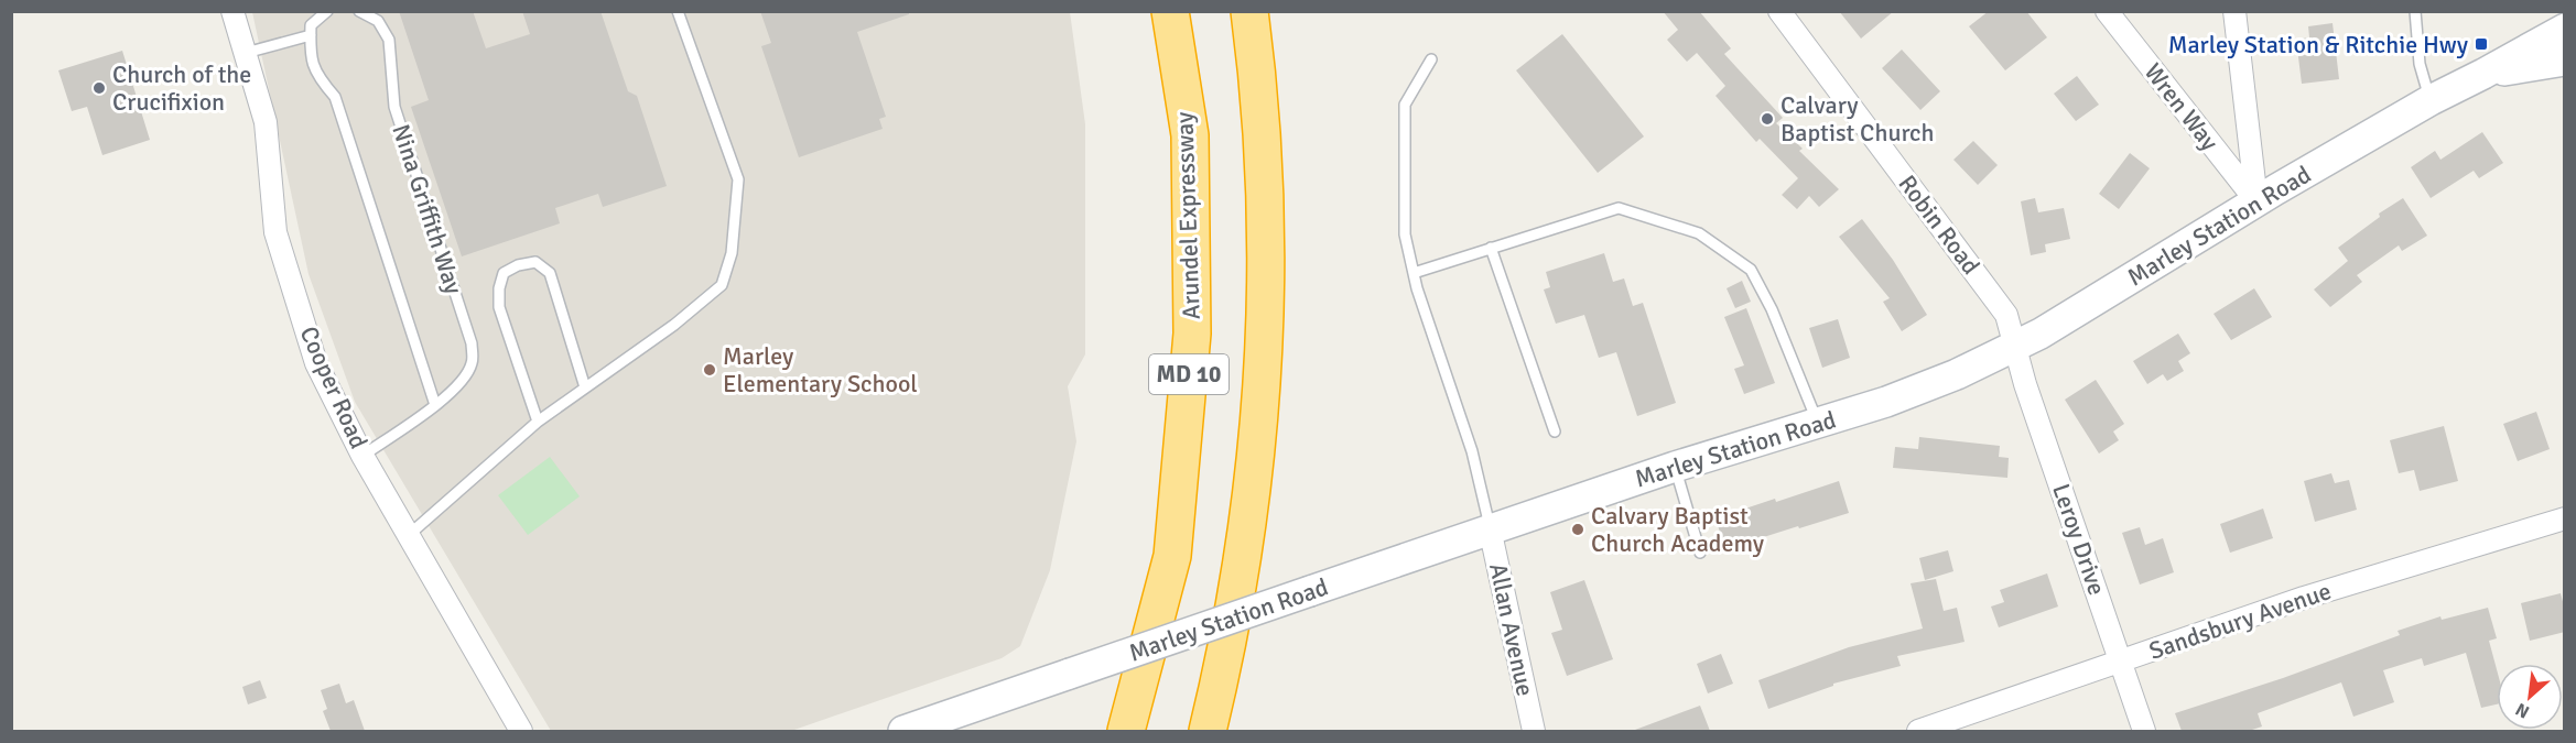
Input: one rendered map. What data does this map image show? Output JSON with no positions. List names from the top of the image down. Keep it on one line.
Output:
{"streets":{"highway":["Arundel Expressway","MD 10"],"main road":["Marley Station Road"],"street":["Wren Way","Robin Road","Cooper Road","Leroy Drive","Sandsbury Avenue","Allan Avenue"],"lane":["Nina Griffith Way"]},"crossings":[["Wren Way","Marley Station Road"],["Nina Griffith Way","Cooper Road"],["Robin Road","Marley Station Road"],["Robin Road","Leroy Drive"],["Marley Station Road","Leroy Drive"],["Marley Station Road","Allan Avenue"],["Leroy Drive","Sandsbury Avenue"]],"places":{"transit":["Marley Station & Ritchie Hwy"],"other":["Church of the Crucifixion","Calvary Baptist Church","Marley Elementary School","Calvary Baptist Church Academy"]},"north":"bottom left"}
